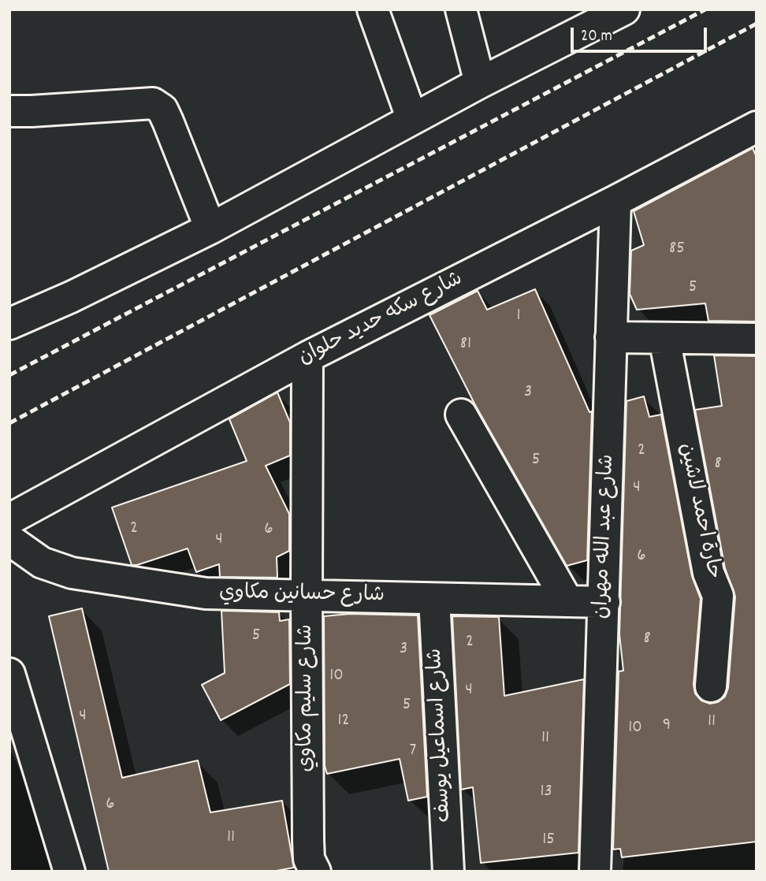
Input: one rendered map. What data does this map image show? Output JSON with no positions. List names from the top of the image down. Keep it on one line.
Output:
{"streets":{"street":["شارع سكه حديد حلوان","حارة احمد لاشين","شارع عبد الله مهران","شارع حسانين مكاوي","شارع سليم مكاوي","شارع اسماعيل يوسف"]},"crossings":[["شارع سكه حديد حلوان","شارع عبد الله مهران"],["شارع سكه حديد حلوان","شارع سليم مكاوي"],["شارع عبد الله مهران","شارع حسانين مكاوي"],["شارع حسانين مكاوي","شارع سليم مكاوي"],["شارع حسانين مكاوي","شارع اسماعيل يوسف"]],"house_numbers":["85","5","1","81","3","2","5","8","4","2","6","4","6","5","8","2","3","10","4","5","4","12","11","9","10","11","7","13","6","11","15"],"scale_bar":"20 m"}
